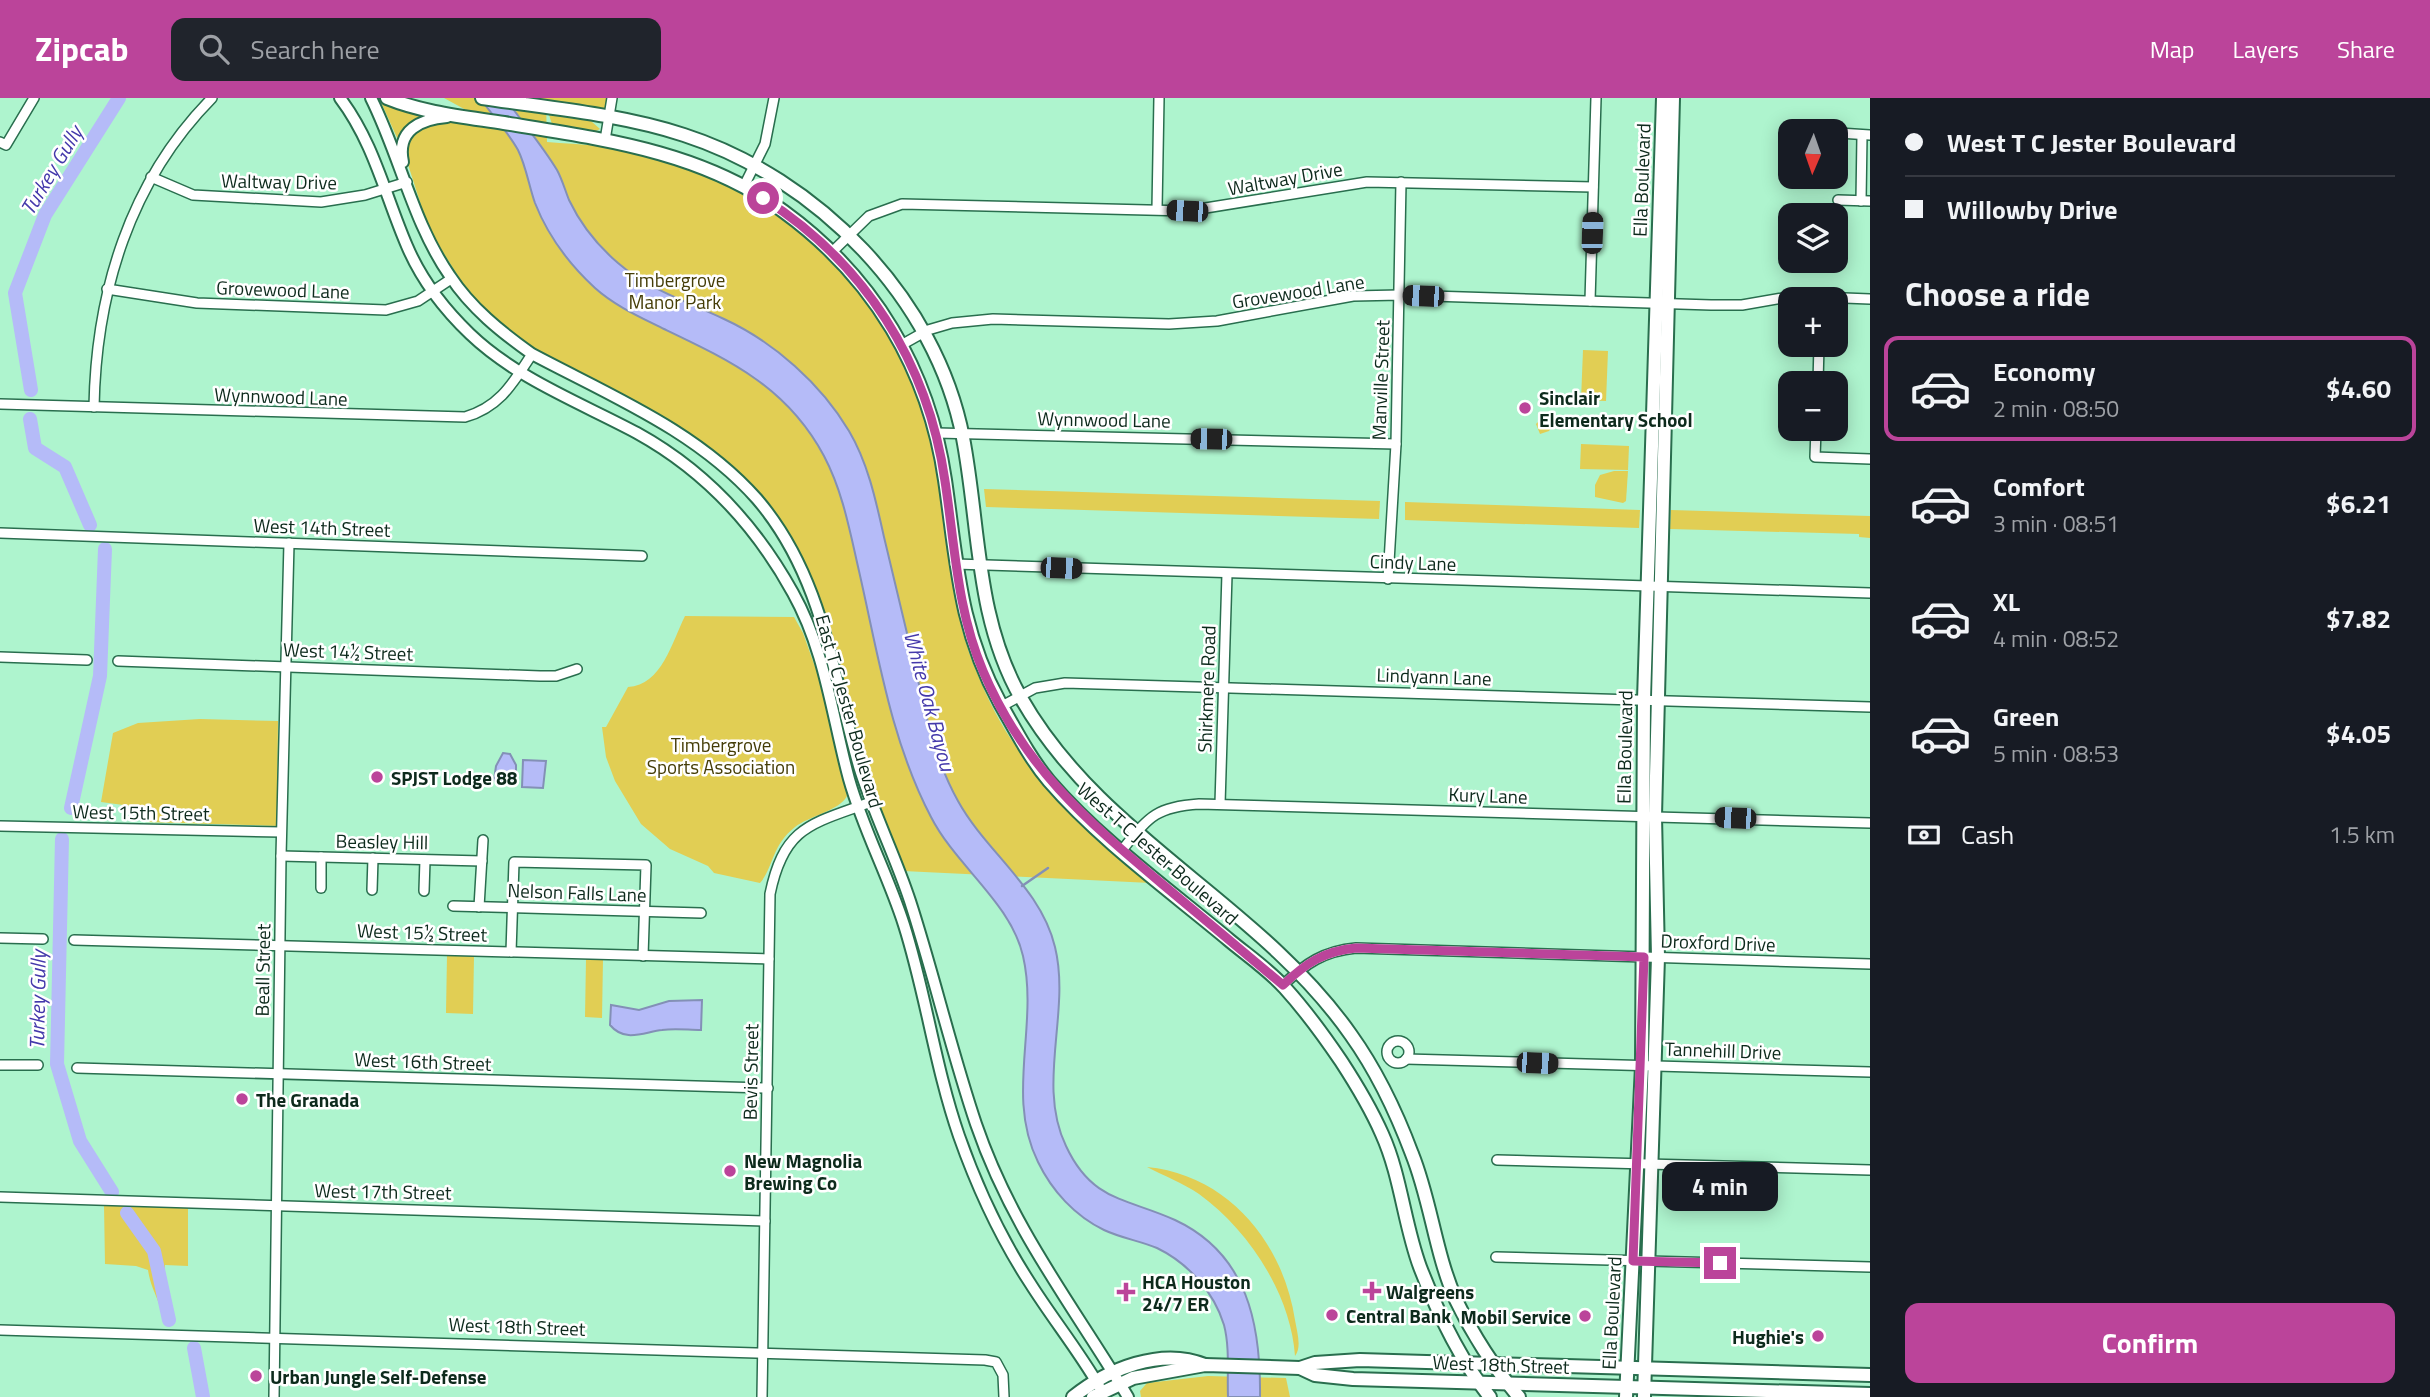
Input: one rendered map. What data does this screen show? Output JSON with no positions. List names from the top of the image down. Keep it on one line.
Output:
{"streets":{"main road":["Ella Boulevard","West T C Jester Boulevard","West 18th Street"],"street":["Waltway Drive","Grovewood Lane","Manville Street","Wynnwood Lane","West 14th Street","Cindy Lane","West 14½ Street","Lindyann Lane","Shirkmere Road","East T C Jester Boulevard","Kury Lane","West 15th Street","Beasley Hill","Nelson Falls Lane","West 15½ Street","Droxford Drive","Beall Street","Tannehill Drive","West 16th Street","Bevis Street","West 17th Street"]},"crossings":[["Waltway Drive","Manville Street"],["Waltway Drive","East T C Jester Boulevard"],["Waltway Drive","West T C Jester Boulevard"],["Ella Boulevard","Grovewood Lane"],["Ella Boulevard","Cindy Lane"],["Ella Boulevard","Lindyann Lane"],["Ella Boulevard","Kury Lane"],["Ella Boulevard","Droxford Drive"],["Ella Boulevard","Tannehill Drive"],["Ella Boulevard","West 18th Street"],["Grovewood Lane","Manville Street"],["Grovewood Lane","East T C Jester Boulevard"],["Grovewood Lane","West T C Jester Boulevard"],["Manville Street","Wynnwood Lane"],["Manville Street","Cindy Lane"],["Wynnwood Lane","East T C Jester Boulevard"],["Wynnwood Lane","West T C Jester Boulevard"],["West 14th Street","Beall Street"],["Cindy Lane","Shirkmere Road"],["Cindy Lane","West T C Jester Boulevard"],["West 14½ Street","Beall Street"],["Lindyann Lane","Shirkmere Road"],["Lindyann Lane","West T C Jester Boulevard"],["Shirkmere Road","Kury Lane"],["East T C Jester Boulevard","Bevis Street"],["Kury Lane","West T C Jester Boulevard"],["West 15th Street","Beall Street"],["Beasley Hill","Beall Street"],["West T C Jester Boulevard","Droxford Drive"],["West T C Jester Boulevard","West 18th Street"],["West 15½ Street","Beall Street"],["West 15½ Street","Bevis Street"],["Beall Street","West 16th Street"],["Beall Street","West 17th Street"],["Beall Street","West 18th Street"],["West 16th Street","Bevis Street"],["Bevis Street","West 17th Street"],["Bevis Street","West 18th Street"]],"water":["Turkey Gully","White Oak Bayou"],"parks":["Timbergrove Manor Park","Timbergrove Sports Association"],"places":{"other":["Sinclair Elementary School","SPJST Lodge 88","The Granada","New Magnolia Brewing Co","Central Bank","Mobil Service","Hughie's","Urban Jungle Self-Defense"],"health":["Walgreens","HCA Houston 24/7 ER"]},"north":"bottom","page":{"header":"Zipcab","search":"Search here","nav":["Map","Layers","Share"],"banner":["West T C Jester Boulevard","Willowby Drive"],"map_buttons":["+","−"],"heading":"Choose a ride","list":[{"name":"Economy","note":"2 min · 08:50","value":"$4.60"},{"name":"Comfort","note":"3 min · 08:51","value":"$6.21"},{"name":"XL","note":"4 min · 08:52","value":"$7.82"},{"name":"Green","note":"5 min · 08:53","value":"$4.05"}],"pay":["Cash","1.5 km"],"bubble":"4 min","buttons":"Confirm"}}
